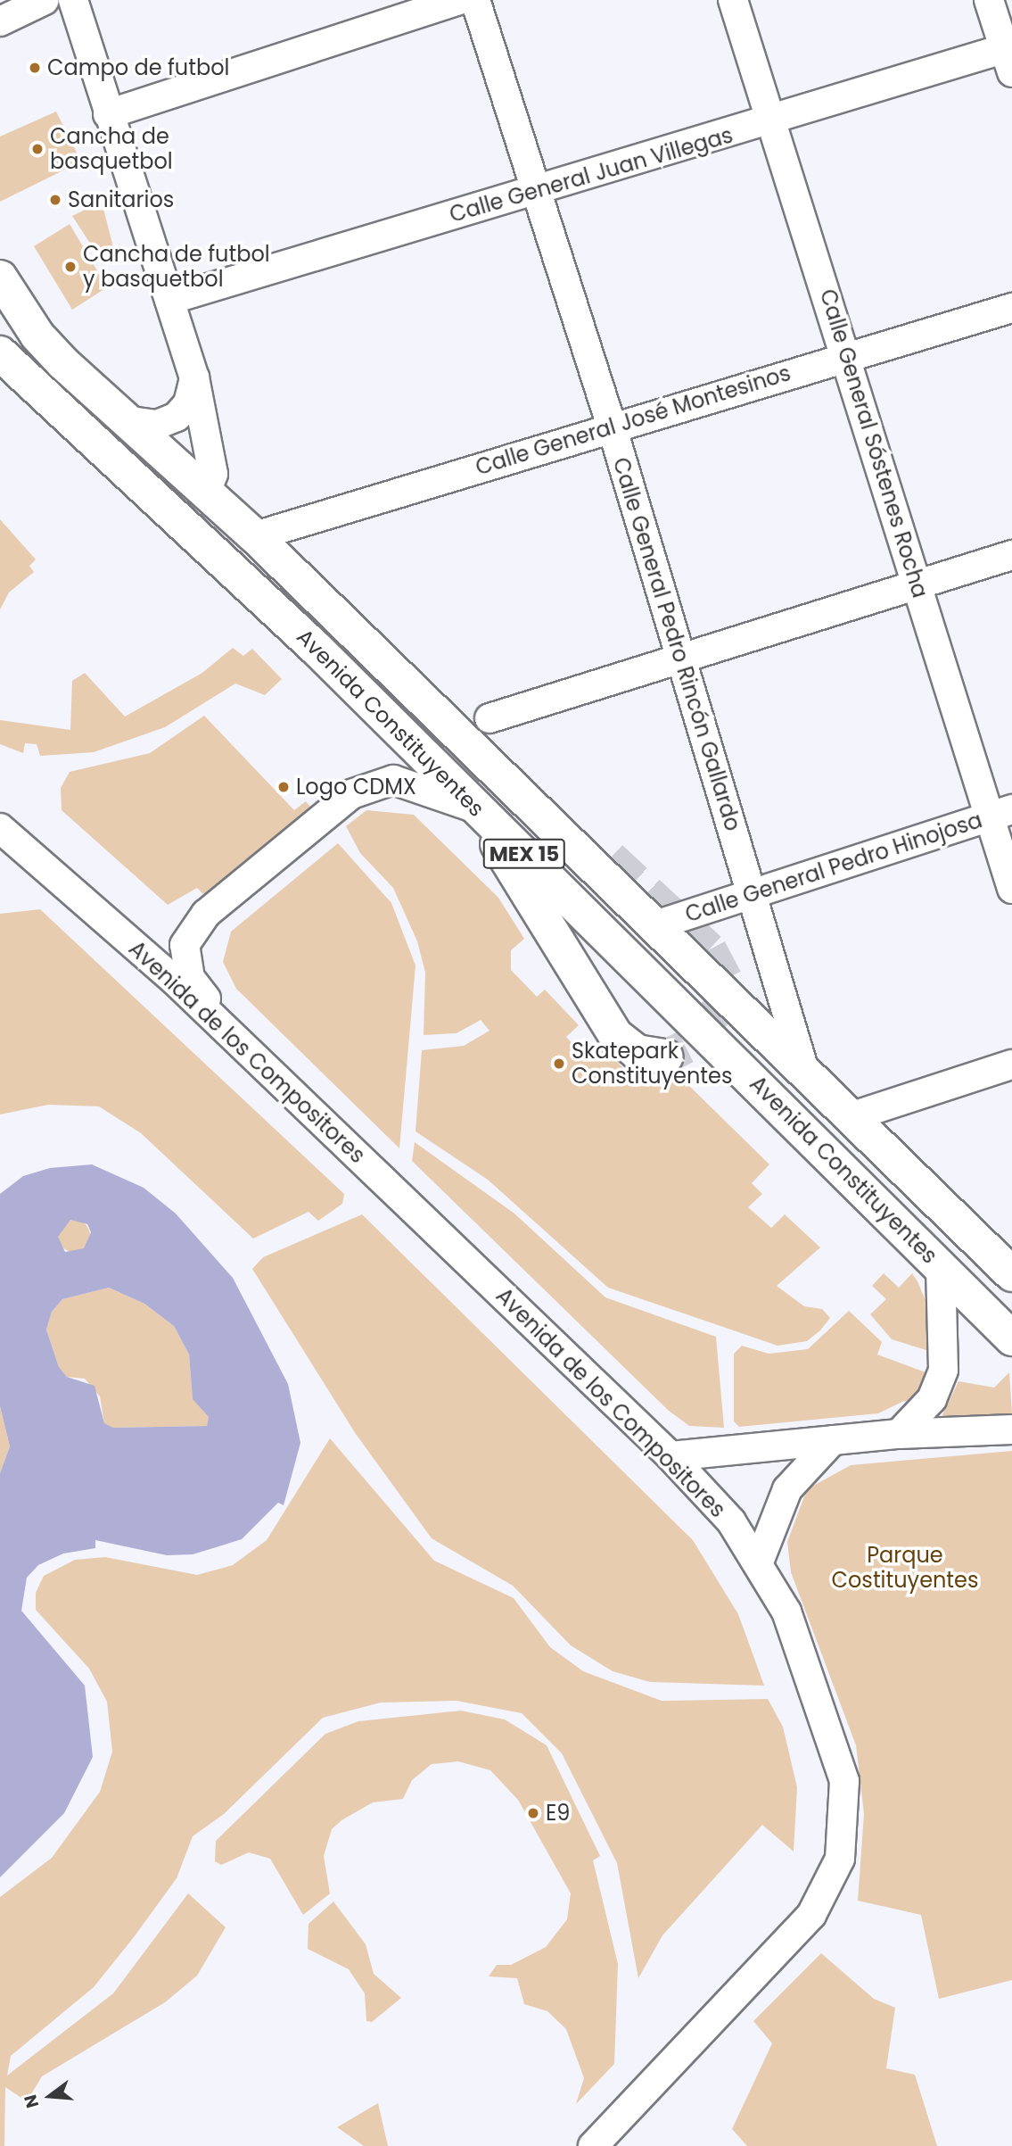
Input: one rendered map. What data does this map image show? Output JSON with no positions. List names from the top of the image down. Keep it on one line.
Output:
{"streets":{"highway":["Avenida Constituyentes","MEX 15"],"street":["Calle General Juan Villegas","Calle General José Montesinos","Calle General Sóstenes Rocha","Calle General Pedro Rincón Gallardo","Calle General Pedro Hinojosa","Avenida de los Compositores"]},"crossings":[["Calle General Juan Villegas","Calle General Sóstenes Rocha"],["Calle General Juan Villegas","Calle General Pedro Rincón Gallardo"],["Calle General José Montesinos","Calle General Sóstenes Rocha"],["Calle General José Montesinos","Calle General Pedro Rincón Gallardo"],["Calle General José Montesinos","Avenida Constituyentes"],["Calle General Sóstenes Rocha","Calle General Pedro Hinojosa"],["Calle General Pedro Rincón Gallardo","Avenida Constituyentes"],["Calle General Pedro Rincón Gallardo","Calle General Pedro Hinojosa"],["Avenida Constituyentes","Calle General Pedro Hinojosa"]],"parks":["Parque Costituyentes"],"places":["Campo de futbol","Cancha de basquetbol","Sanitarios","Cancha de futbol y basquetbol","Logo CDMX","Skatepark Constituyentes","E9"],"north":"left"}
